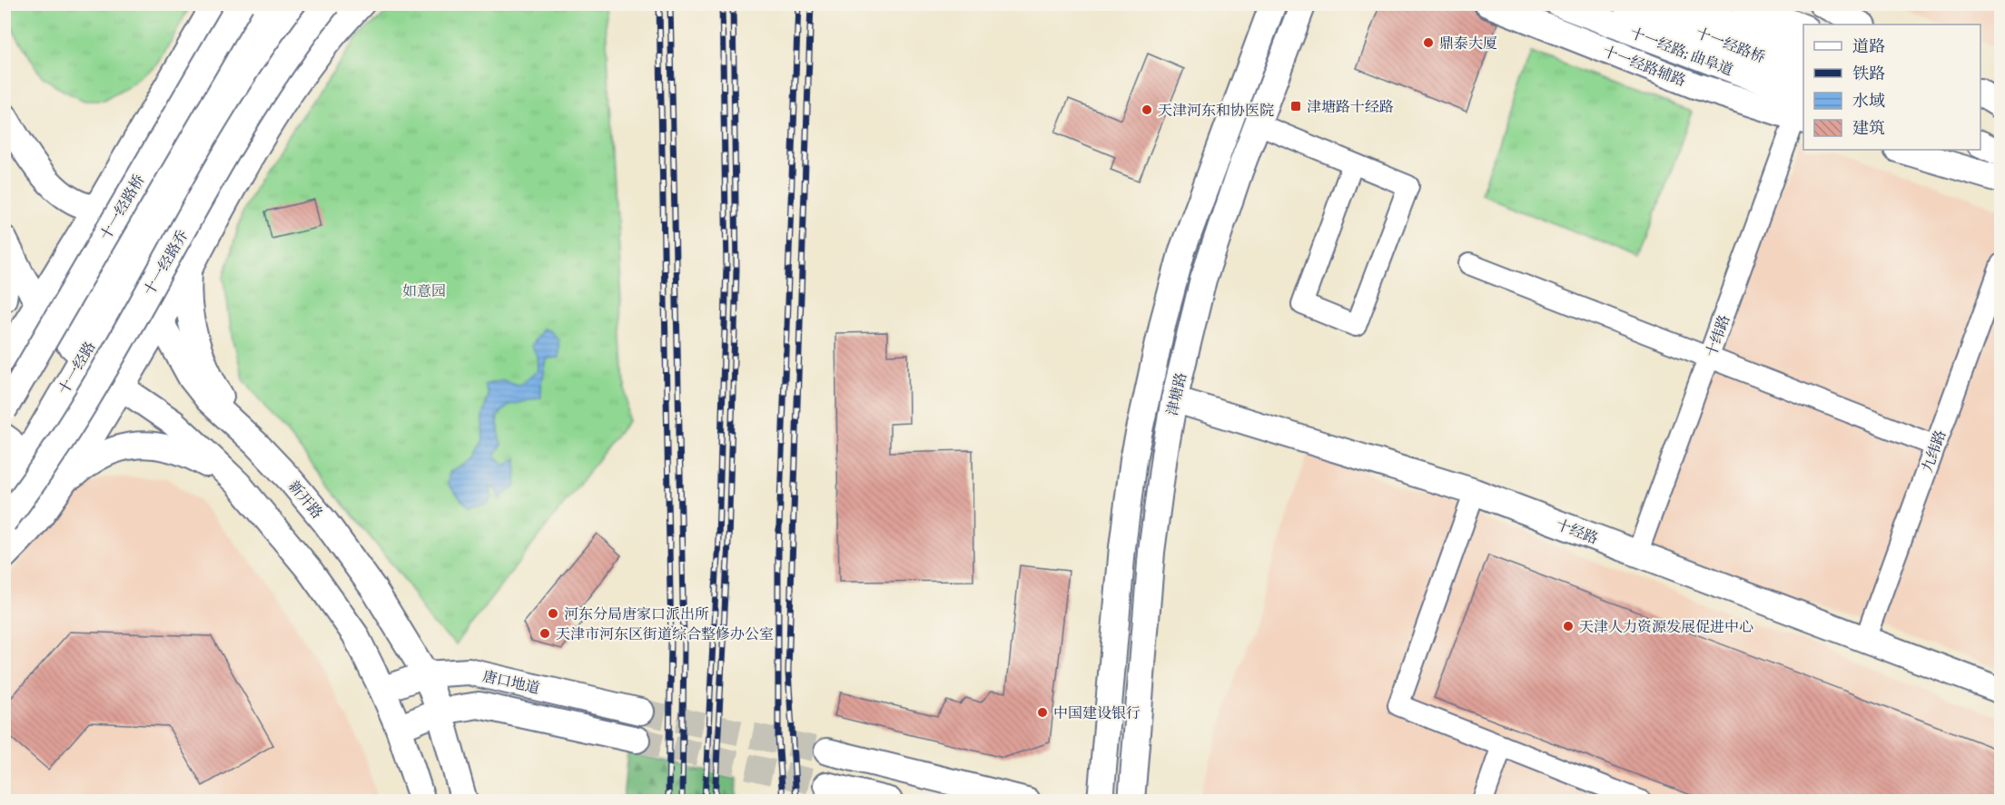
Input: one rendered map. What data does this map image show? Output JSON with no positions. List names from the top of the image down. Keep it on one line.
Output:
{"streets":{"main road":["十一经路桥","十一经路; 曲阜道","十一经路辅路","十一经路乔","十一经路","津塘路","新开路","十经路","唐口地道"],"street":["十纬路","九纬路"]},"crossings":[["十一经路桥","十一经路"],["十一经路桥","新开路"],["十一经路; 曲阜道","十一经路辅路"],["十一经路; 曲阜道","十纬路"],["十一经路辅路","十纬路"],["十纬路","十经路"],["十一经路","新开路"],["津塘路","十经路"],["九纬路","十经路"],["新开路","唐口地道"]],"parks":["如意园"],"places":{"other":["鼎泰大厦","天津河东和协医院","河东分局唐家口派出所","天津人力资源发展促进中心","天津市河东区街道综合整修办公室","中国建设银行"],"transit":["津塘路十经路"]},"legend":["道路","铁路","水域","建筑"]}
